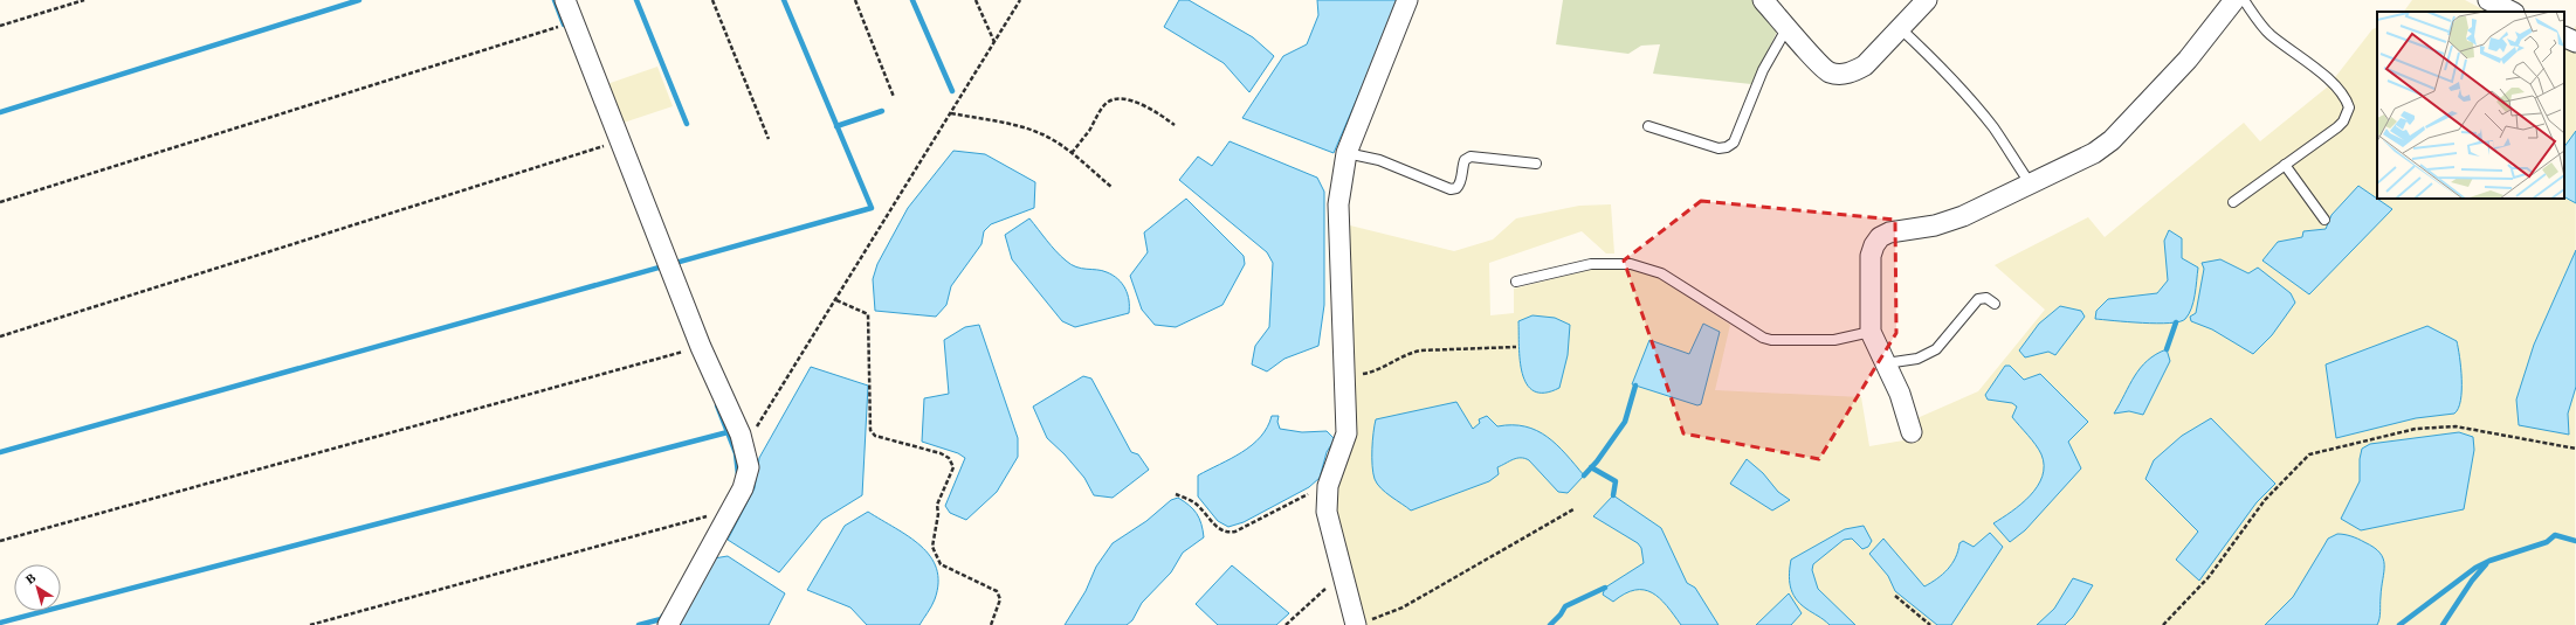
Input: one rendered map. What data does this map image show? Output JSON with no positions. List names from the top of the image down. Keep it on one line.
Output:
{"north":"top left"}
